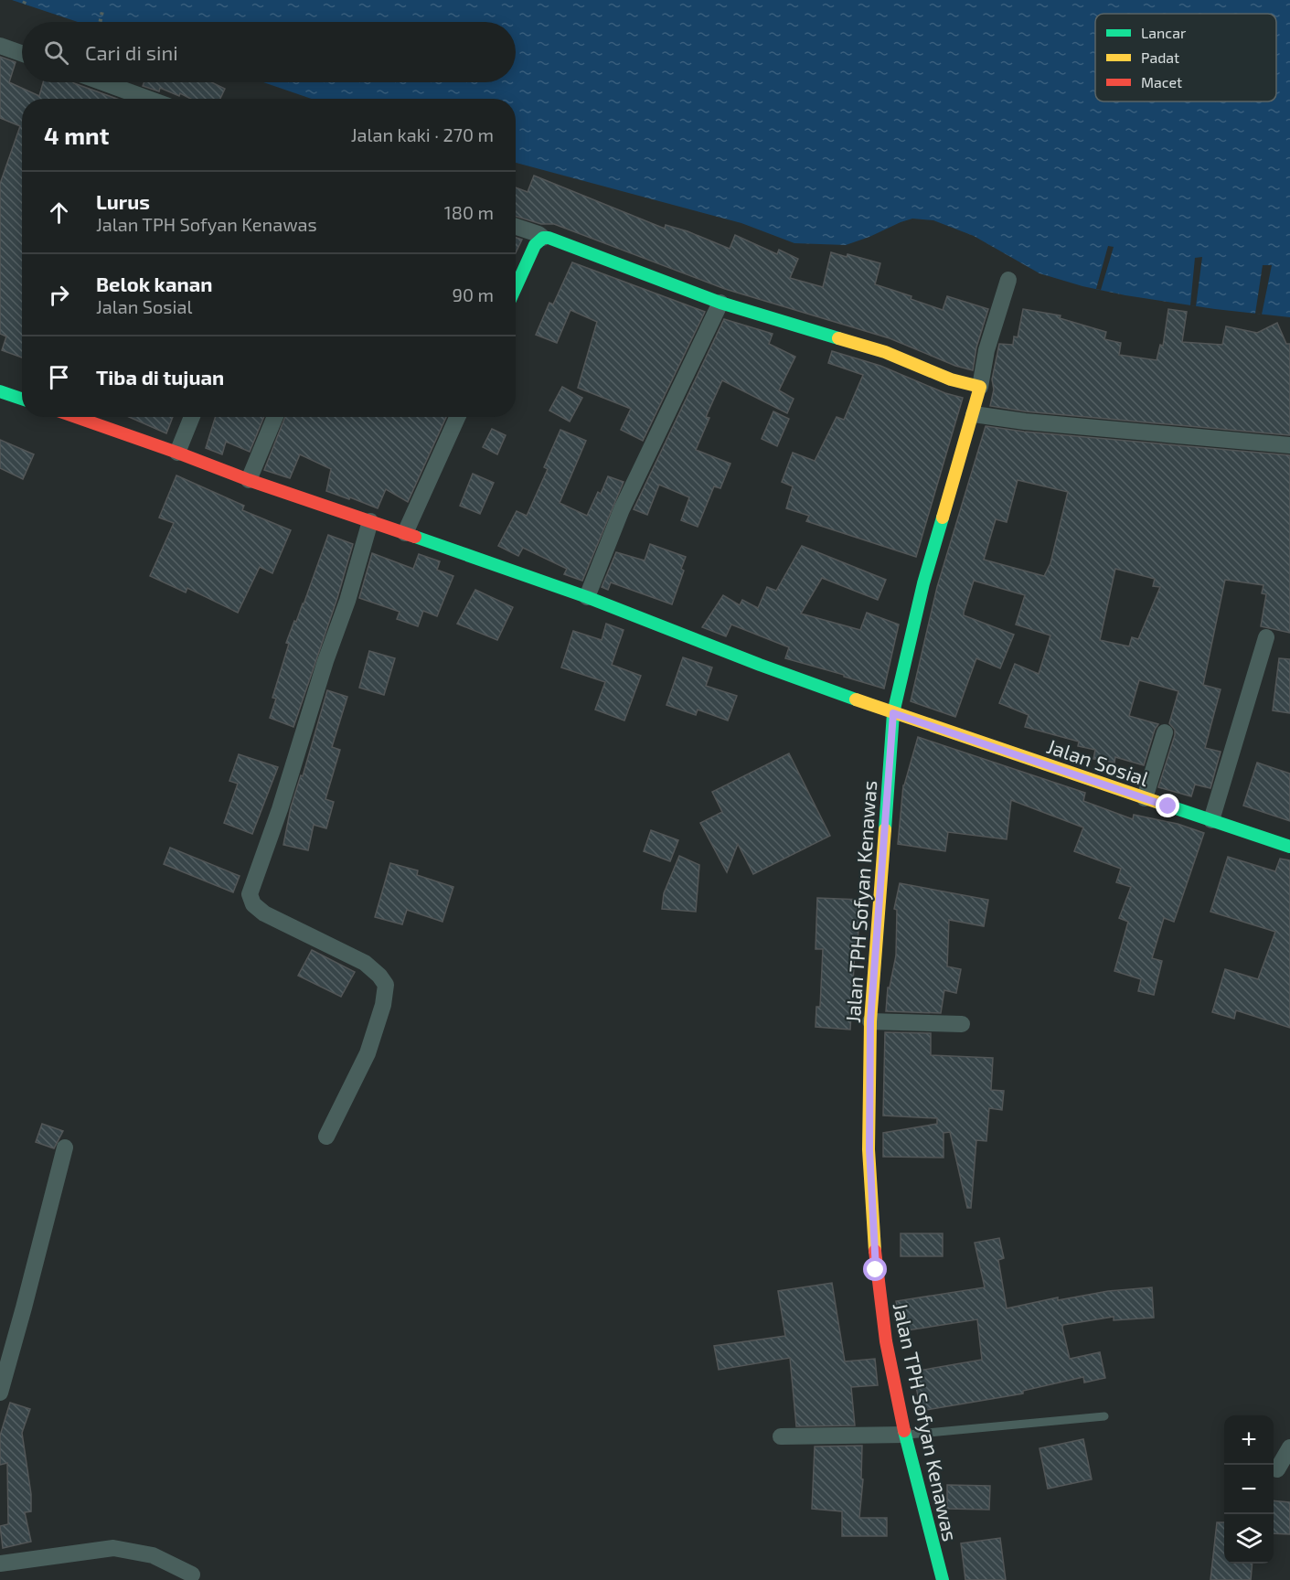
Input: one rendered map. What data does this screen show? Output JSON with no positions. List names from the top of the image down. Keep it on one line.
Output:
{"streets":{"street":["Jalan Sosial","Jalan TPH Sofyan Kenawas"]},"crossings":[["Jalan Sosial","Jalan TPH Sofyan Kenawas"]],"legend":["Lancar","Padat","Macet"],"page":{"search":"Cari di sini","heading":["4 mnt","Jalan kaki · 270 m"],"list":[["Lurus","Jalan TPH Sofyan Kenawas","180 m"],["Belok kanan","Jalan Sosial","90 m"],"Tiba di tujuan"],"map_buttons":["+","−"]}}
